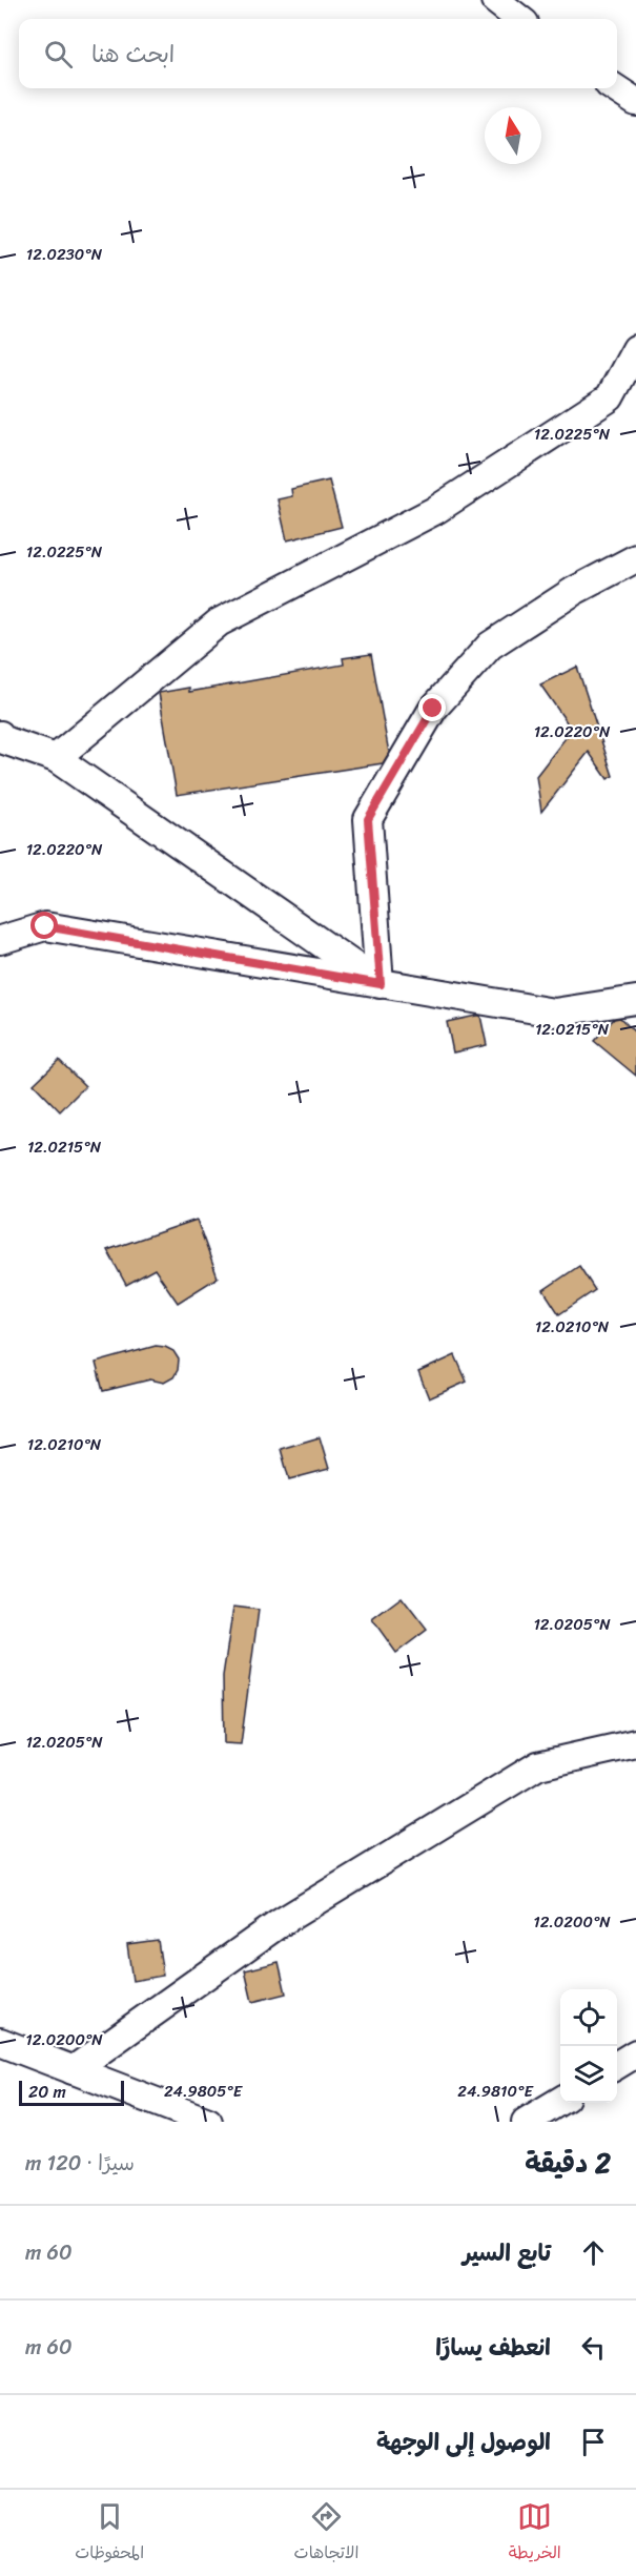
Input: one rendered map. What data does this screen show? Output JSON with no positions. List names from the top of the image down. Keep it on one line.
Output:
{"scale_bar":"20 m","north":"top","page":{"search":"ابحث هنا","scale":"20 m","heading":["2 دقيقة","سيرًا · 120 m"],"list":[["تابع السير","60 m"],["انعطف يسارًا","60 m"],"الوصول إلى الوجهة"],"nav":["الخريطة","الاتجاهات","المحفوظات"]},"coordinates":["12.0230°N","12.0225°N","12.0220°N","12.0215°N","12.0210°N","12.0205°N","12.0200°N","24.9805°E","24.9810°E"]}
